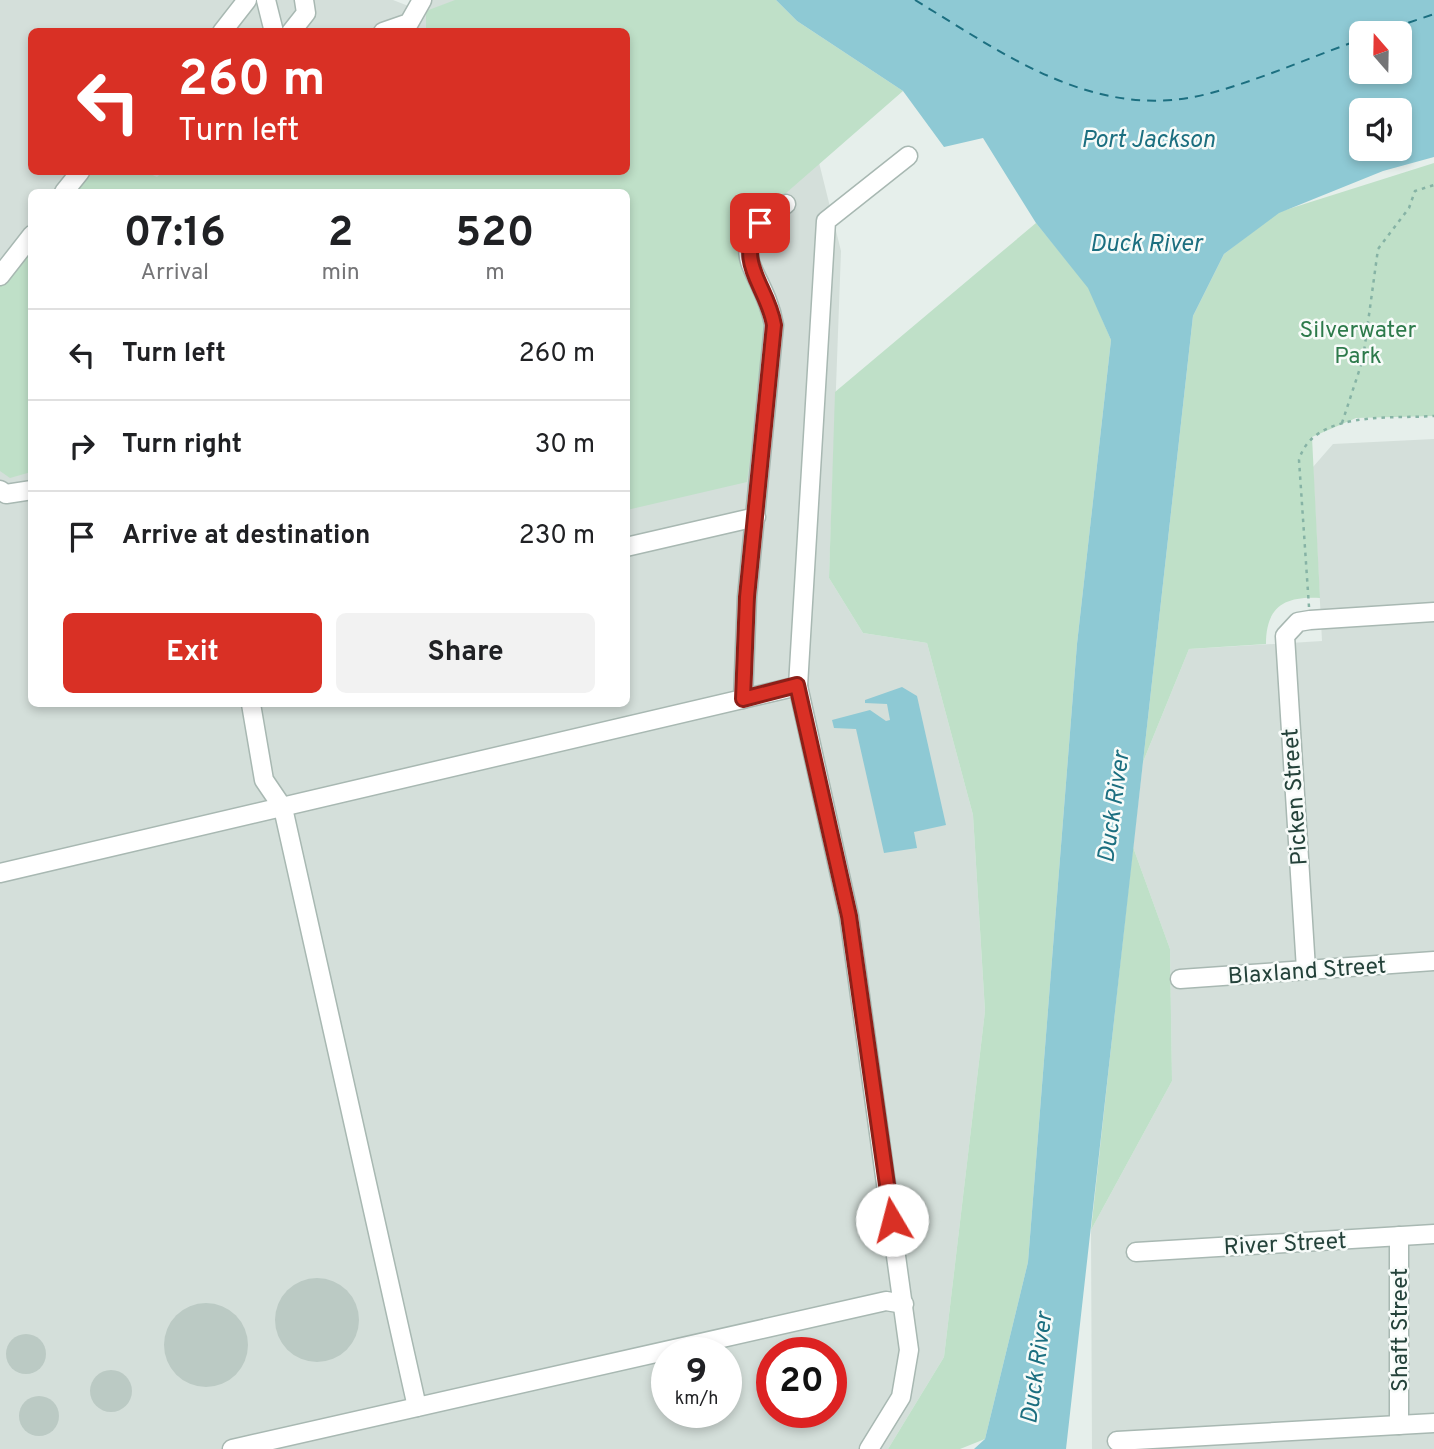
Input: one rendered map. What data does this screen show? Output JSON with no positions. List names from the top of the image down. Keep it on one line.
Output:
{"streets":{"street":["Picken Street","Blaxland Street","River Street","Shaft Street"]},"crossings":[["Picken Street","Blaxland Street"],["River Street","Shaft Street"]],"water":["Port Jackson","Duck River"],"parks":["Silverwater Park"],"north":"top","page":{"turn":["260 m","Turn left"],"eta":["07:16","Arrival","2","min","520","m"],"list":[{"name":"Turn left","value":"260 m"},{"name":"Turn right","value":"30 m"},{"name":"Arrive at destination","value":"230 m"}],"buttons":["Exit","Share"],"speed":"9 km/h","limit":"20"}}
